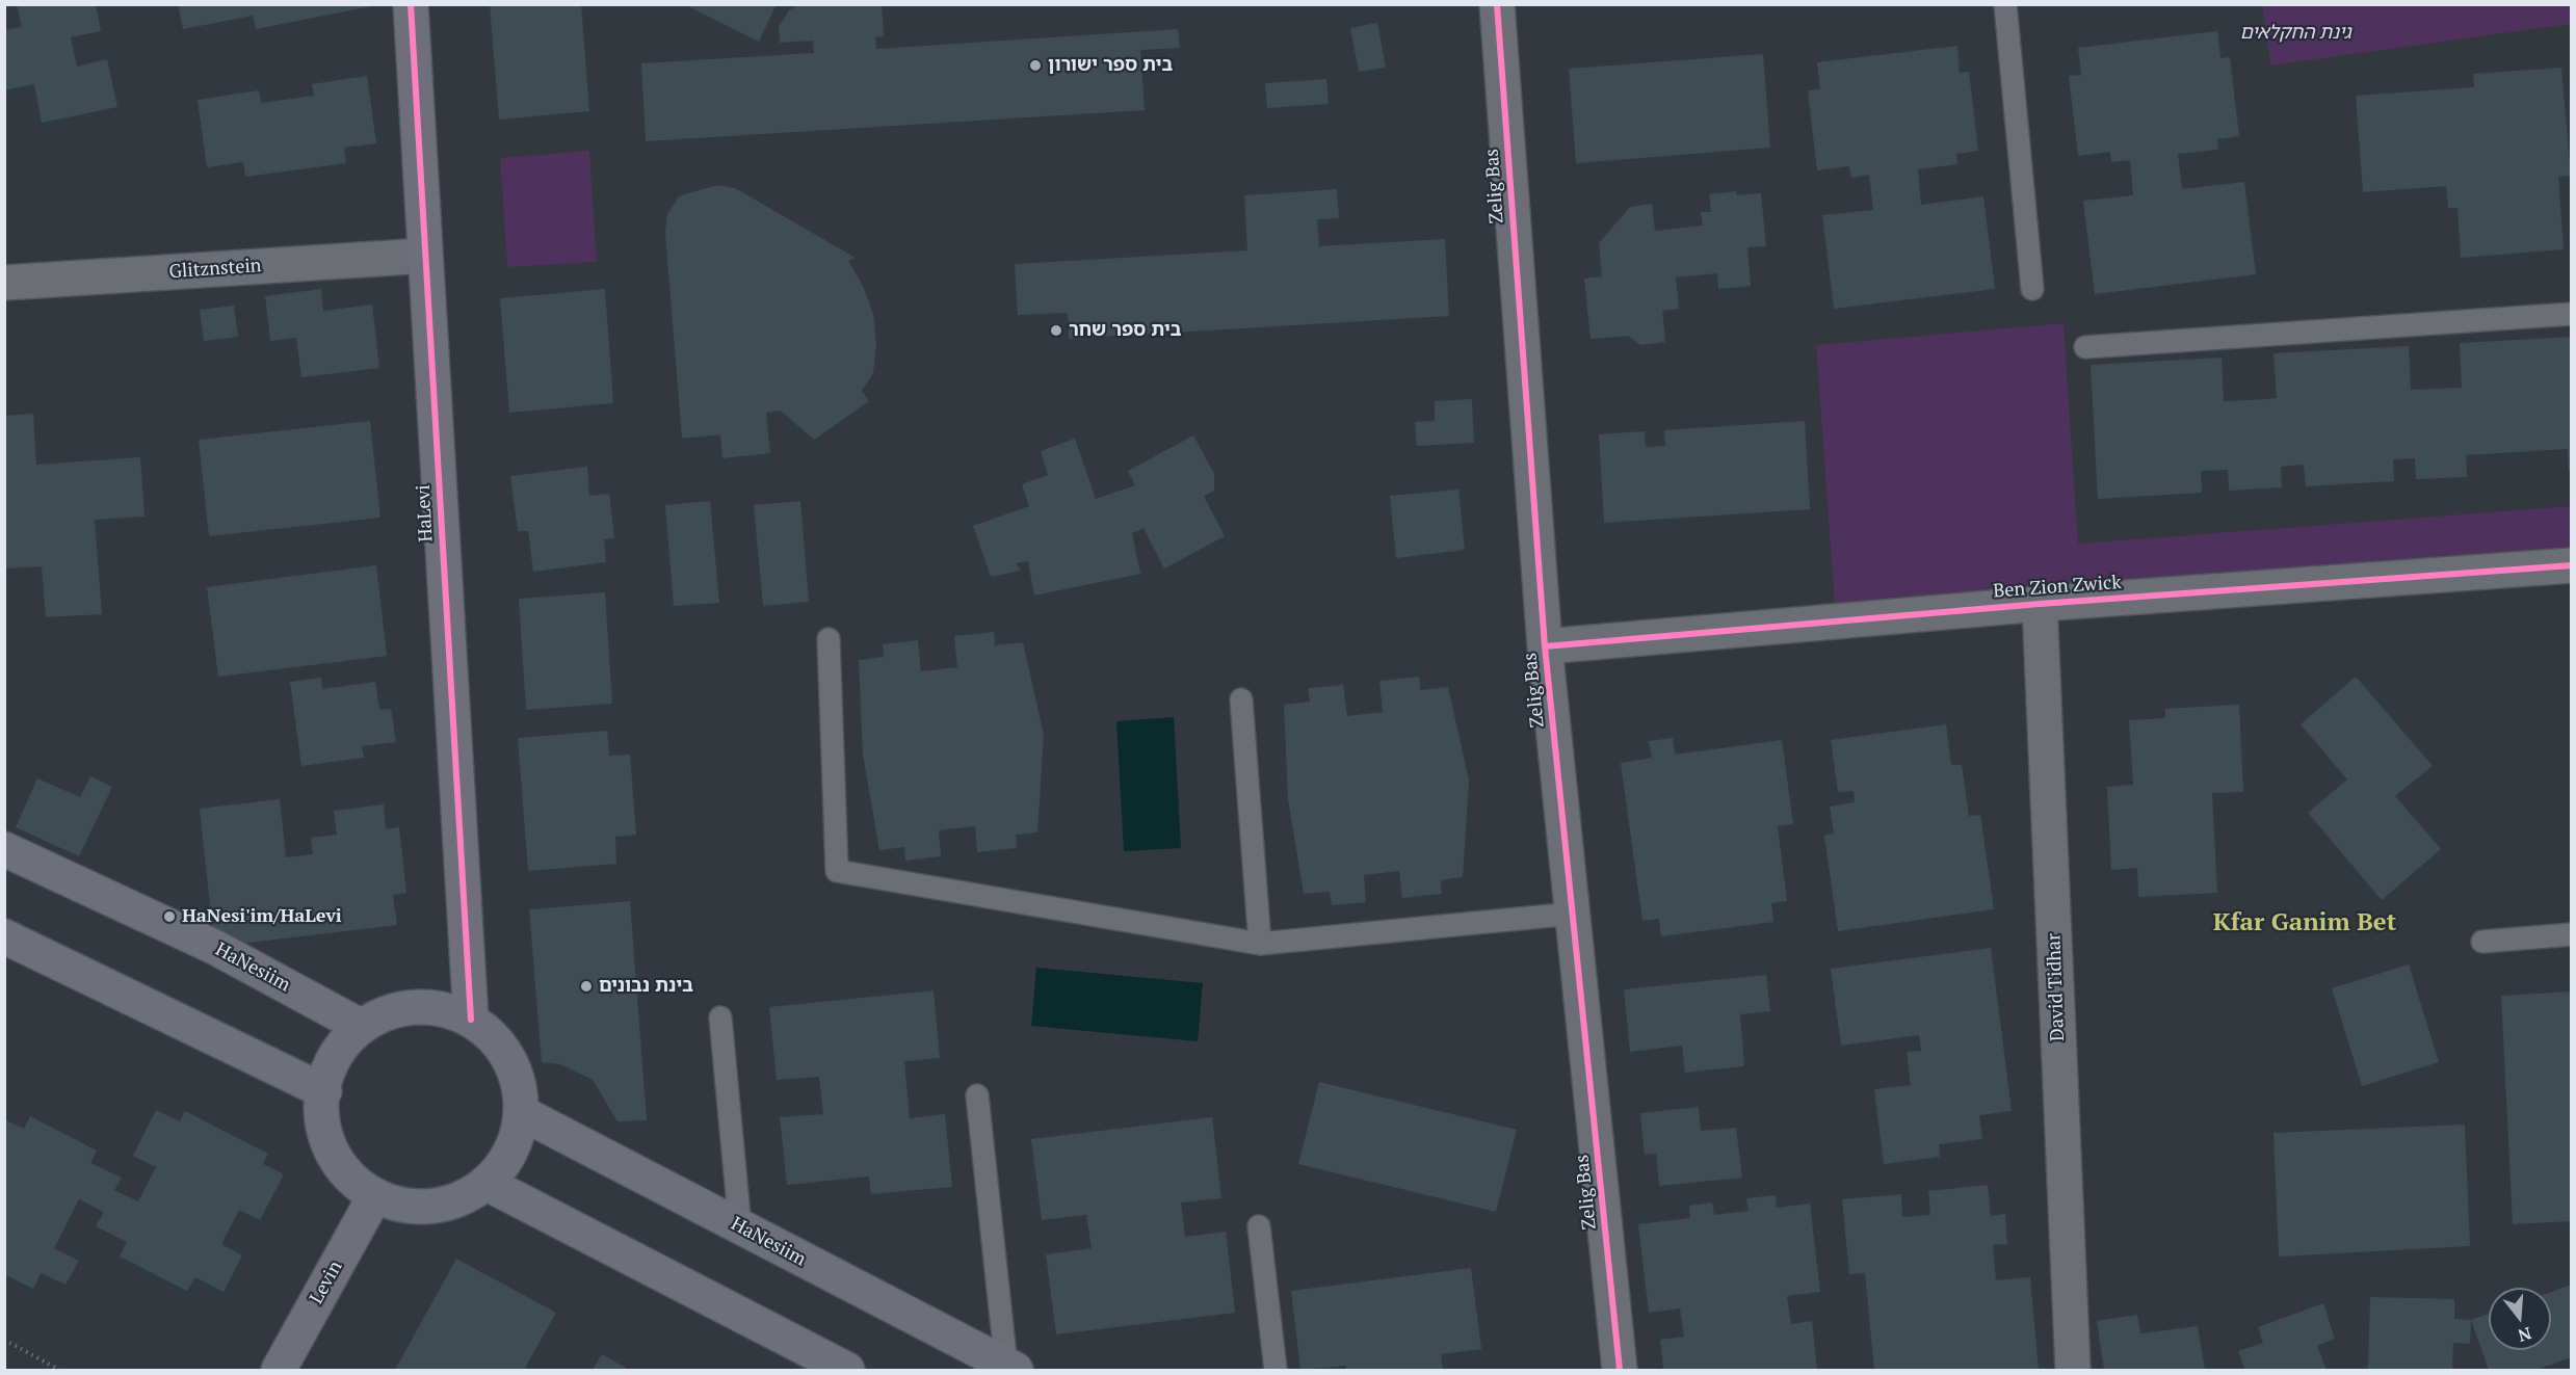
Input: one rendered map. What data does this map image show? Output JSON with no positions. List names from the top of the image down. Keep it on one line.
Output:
{"streets":{"main road":["HaLevi","HaNesiim","Levin"],"street":["Zelig Bas","Glitznstein","Ben Zion Zwick","David Tidhar"]},"crossings":[["Zelig Bas","Ben Zion Zwick"],["Glitznstein","HaLevi"],["HaLevi","HaNesiim"],["HaLevi","Levin"],["Ben Zion Zwick","David Tidhar"],["HaNesiim","Levin"]],"districts":["Kfar Ganim Bet"],"parks":["גינת החקלאים"],"places":["בית ספר ישורון","בית ספר שחר","HaNesi'im/HaLevi","בינת נבונים"],"north":"bottom"}
